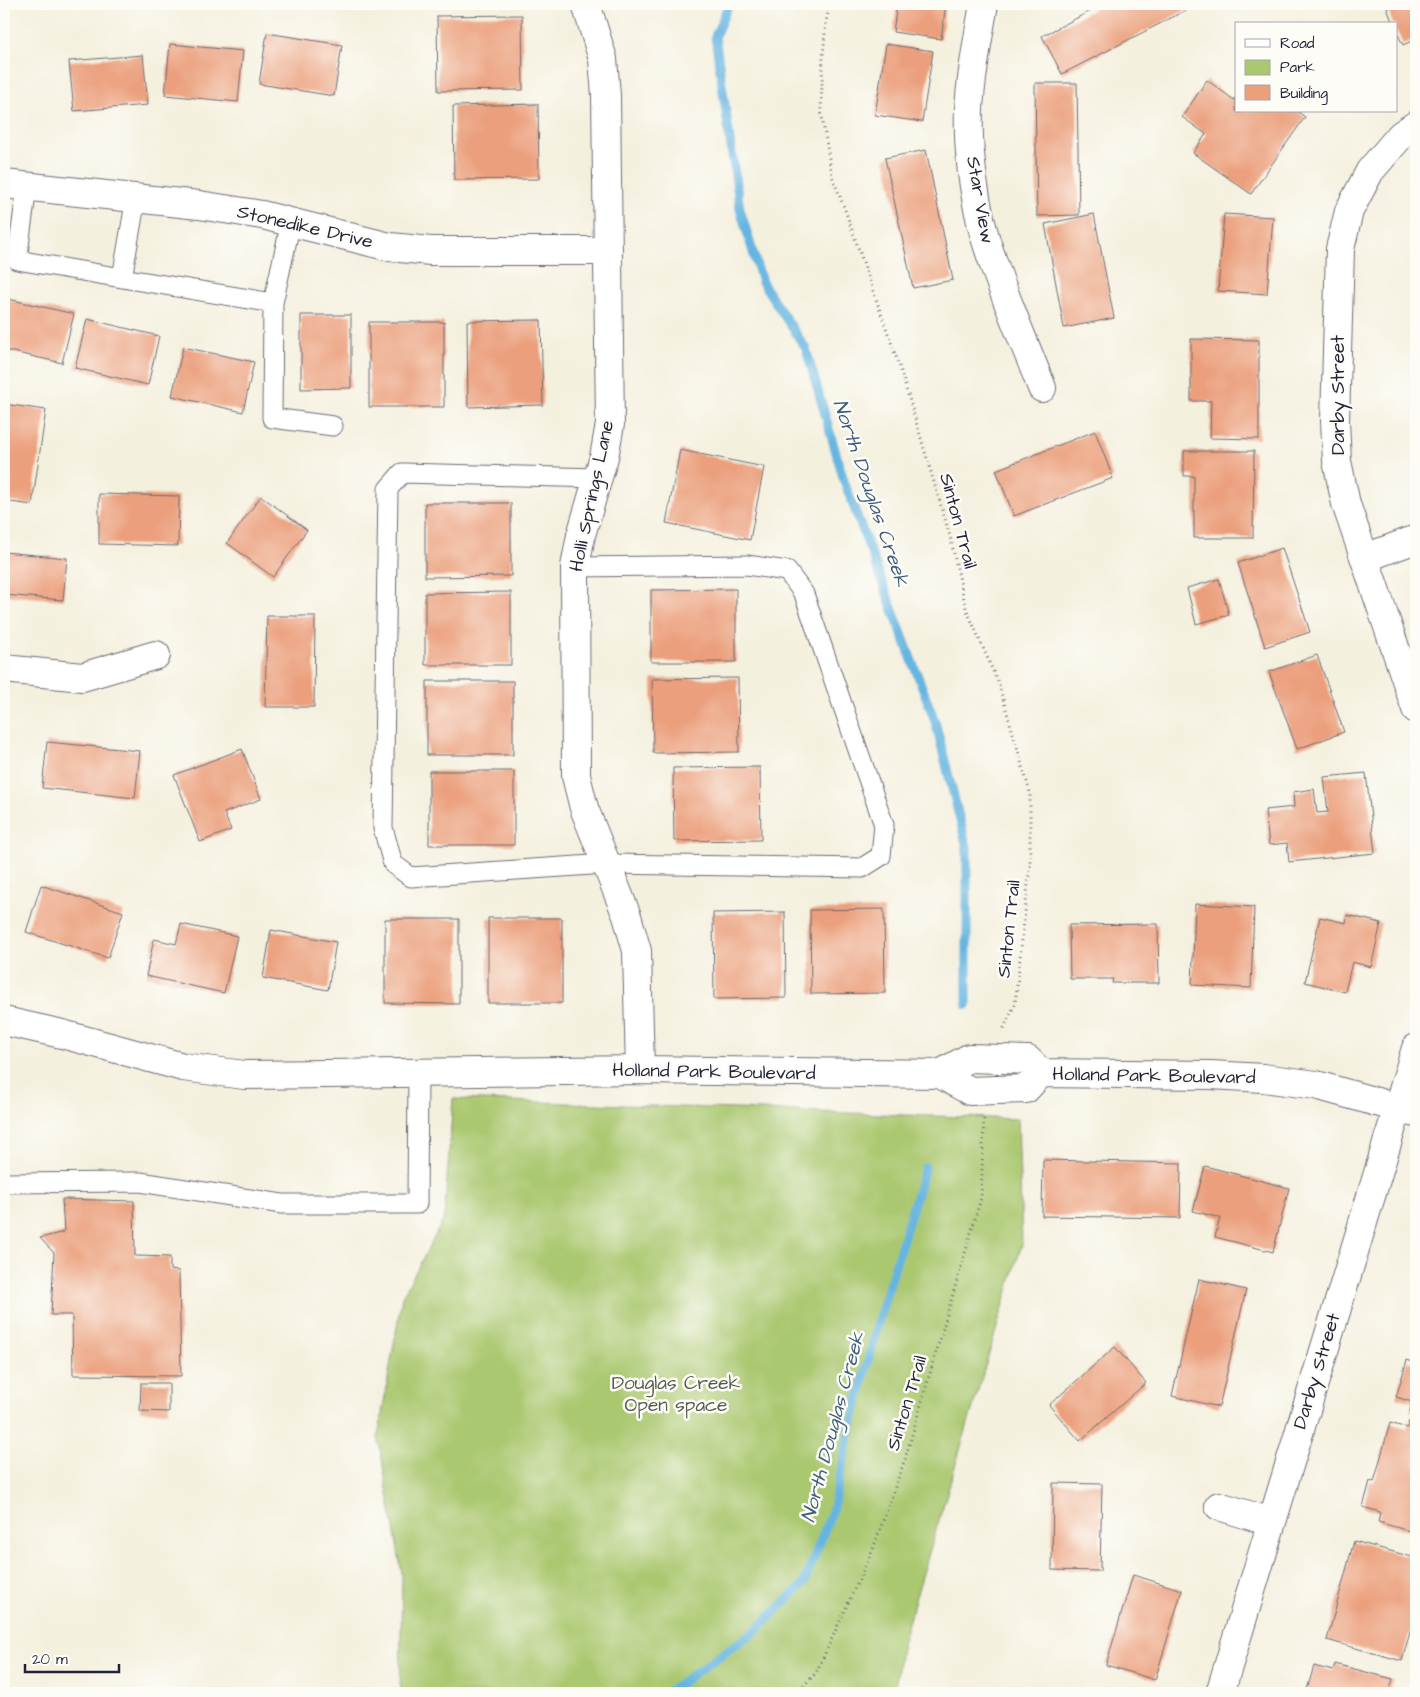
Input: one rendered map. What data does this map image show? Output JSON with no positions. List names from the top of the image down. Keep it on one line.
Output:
{"streets":{"street":["Star View","Stonedike Drive","Darby Street","Holli Springs Lane","Holland Park Boulevard"],"path":["Sinton Trail"]},"crossings":[["Stonedike Drive","Holli Springs Lane"],["Darby Street","Holland Park Boulevard"],["Holli Springs Lane","Holland Park Boulevard"]],"water":["North Douglas Creek"],"parks":["Douglas Creek Open space"],"legend":["Road","Park","Building"],"scale_bar":"20 m"}
